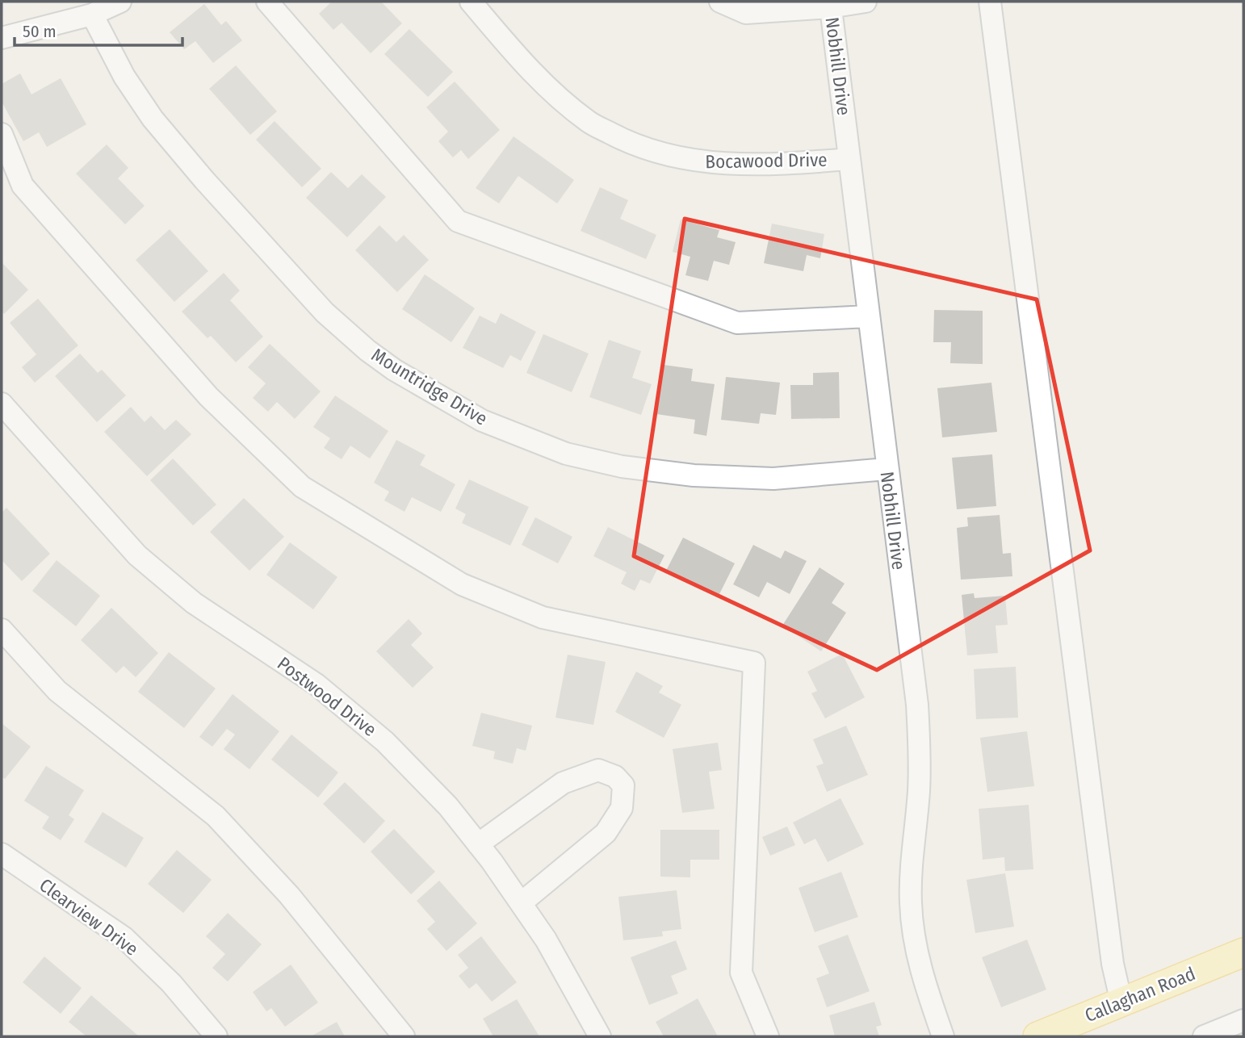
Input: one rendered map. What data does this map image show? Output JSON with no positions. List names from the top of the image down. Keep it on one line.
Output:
{"streets":{"main road":["Callaghan Road"],"street":["Nobhill Drive","Bocawood Drive","Mountridge Drive","Postwood Drive","Clearview Drive"]},"crossings":[["Nobhill Drive","Bocawood Drive"],["Nobhill Drive","Mountridge Drive"]],"scale_bar":"50 m"}
